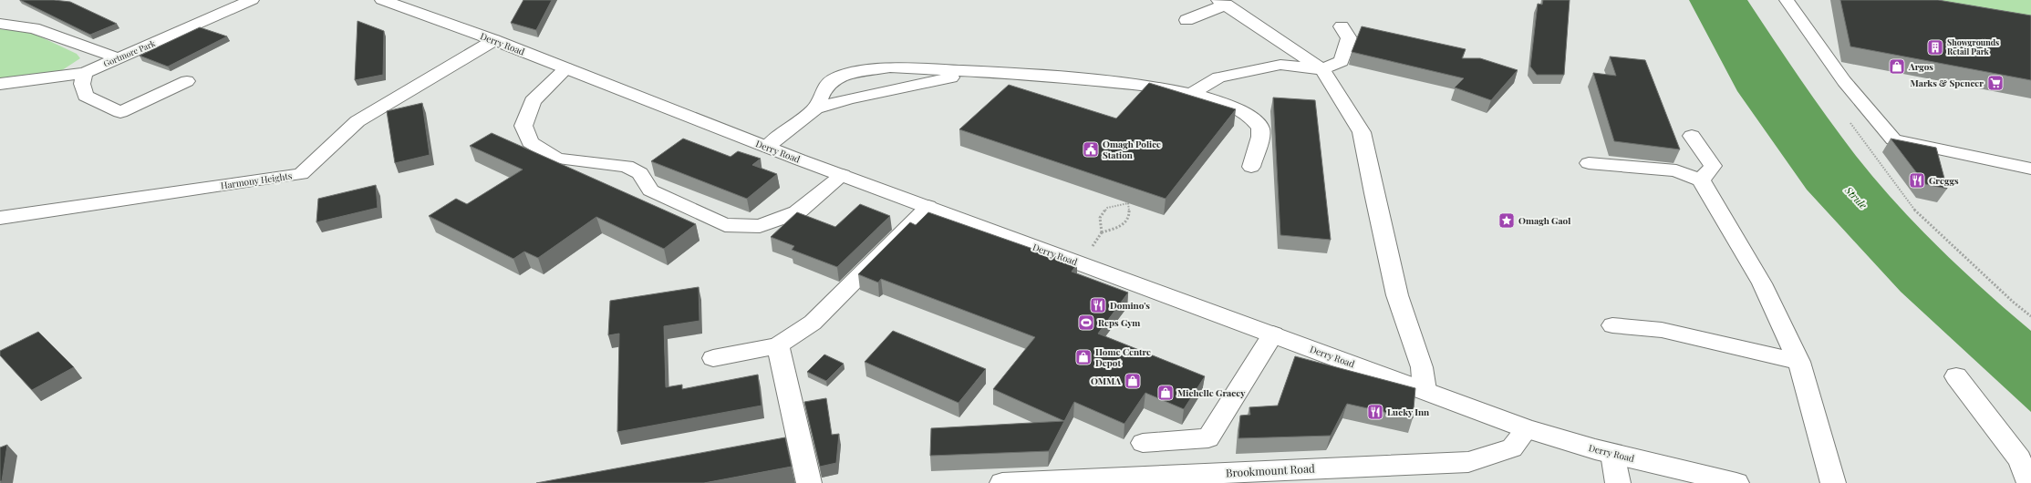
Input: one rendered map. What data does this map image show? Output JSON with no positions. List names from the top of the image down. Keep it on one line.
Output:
{"streets":{"street":["Derry Road","Gortmore Park","Harmony Heights","Brookmount Road"]},"crossings":[["Derry Road","Harmony Heights"],["Derry Road","Brookmount Road"]],"water":["Strule"],"places":{"building":["Showgrounds Retail Park"],"shop":["Argos","Home Centre Depot","OMMA","Michelle Gracey"],"supermarket":["Marks & Spencer"],"public building":["Omagh Police Station"],"restaurant":["Greggs","Domino's","Lucky Inn"],"place":["Omagh Gaol"],"sports":["Reps Gym"]}}
